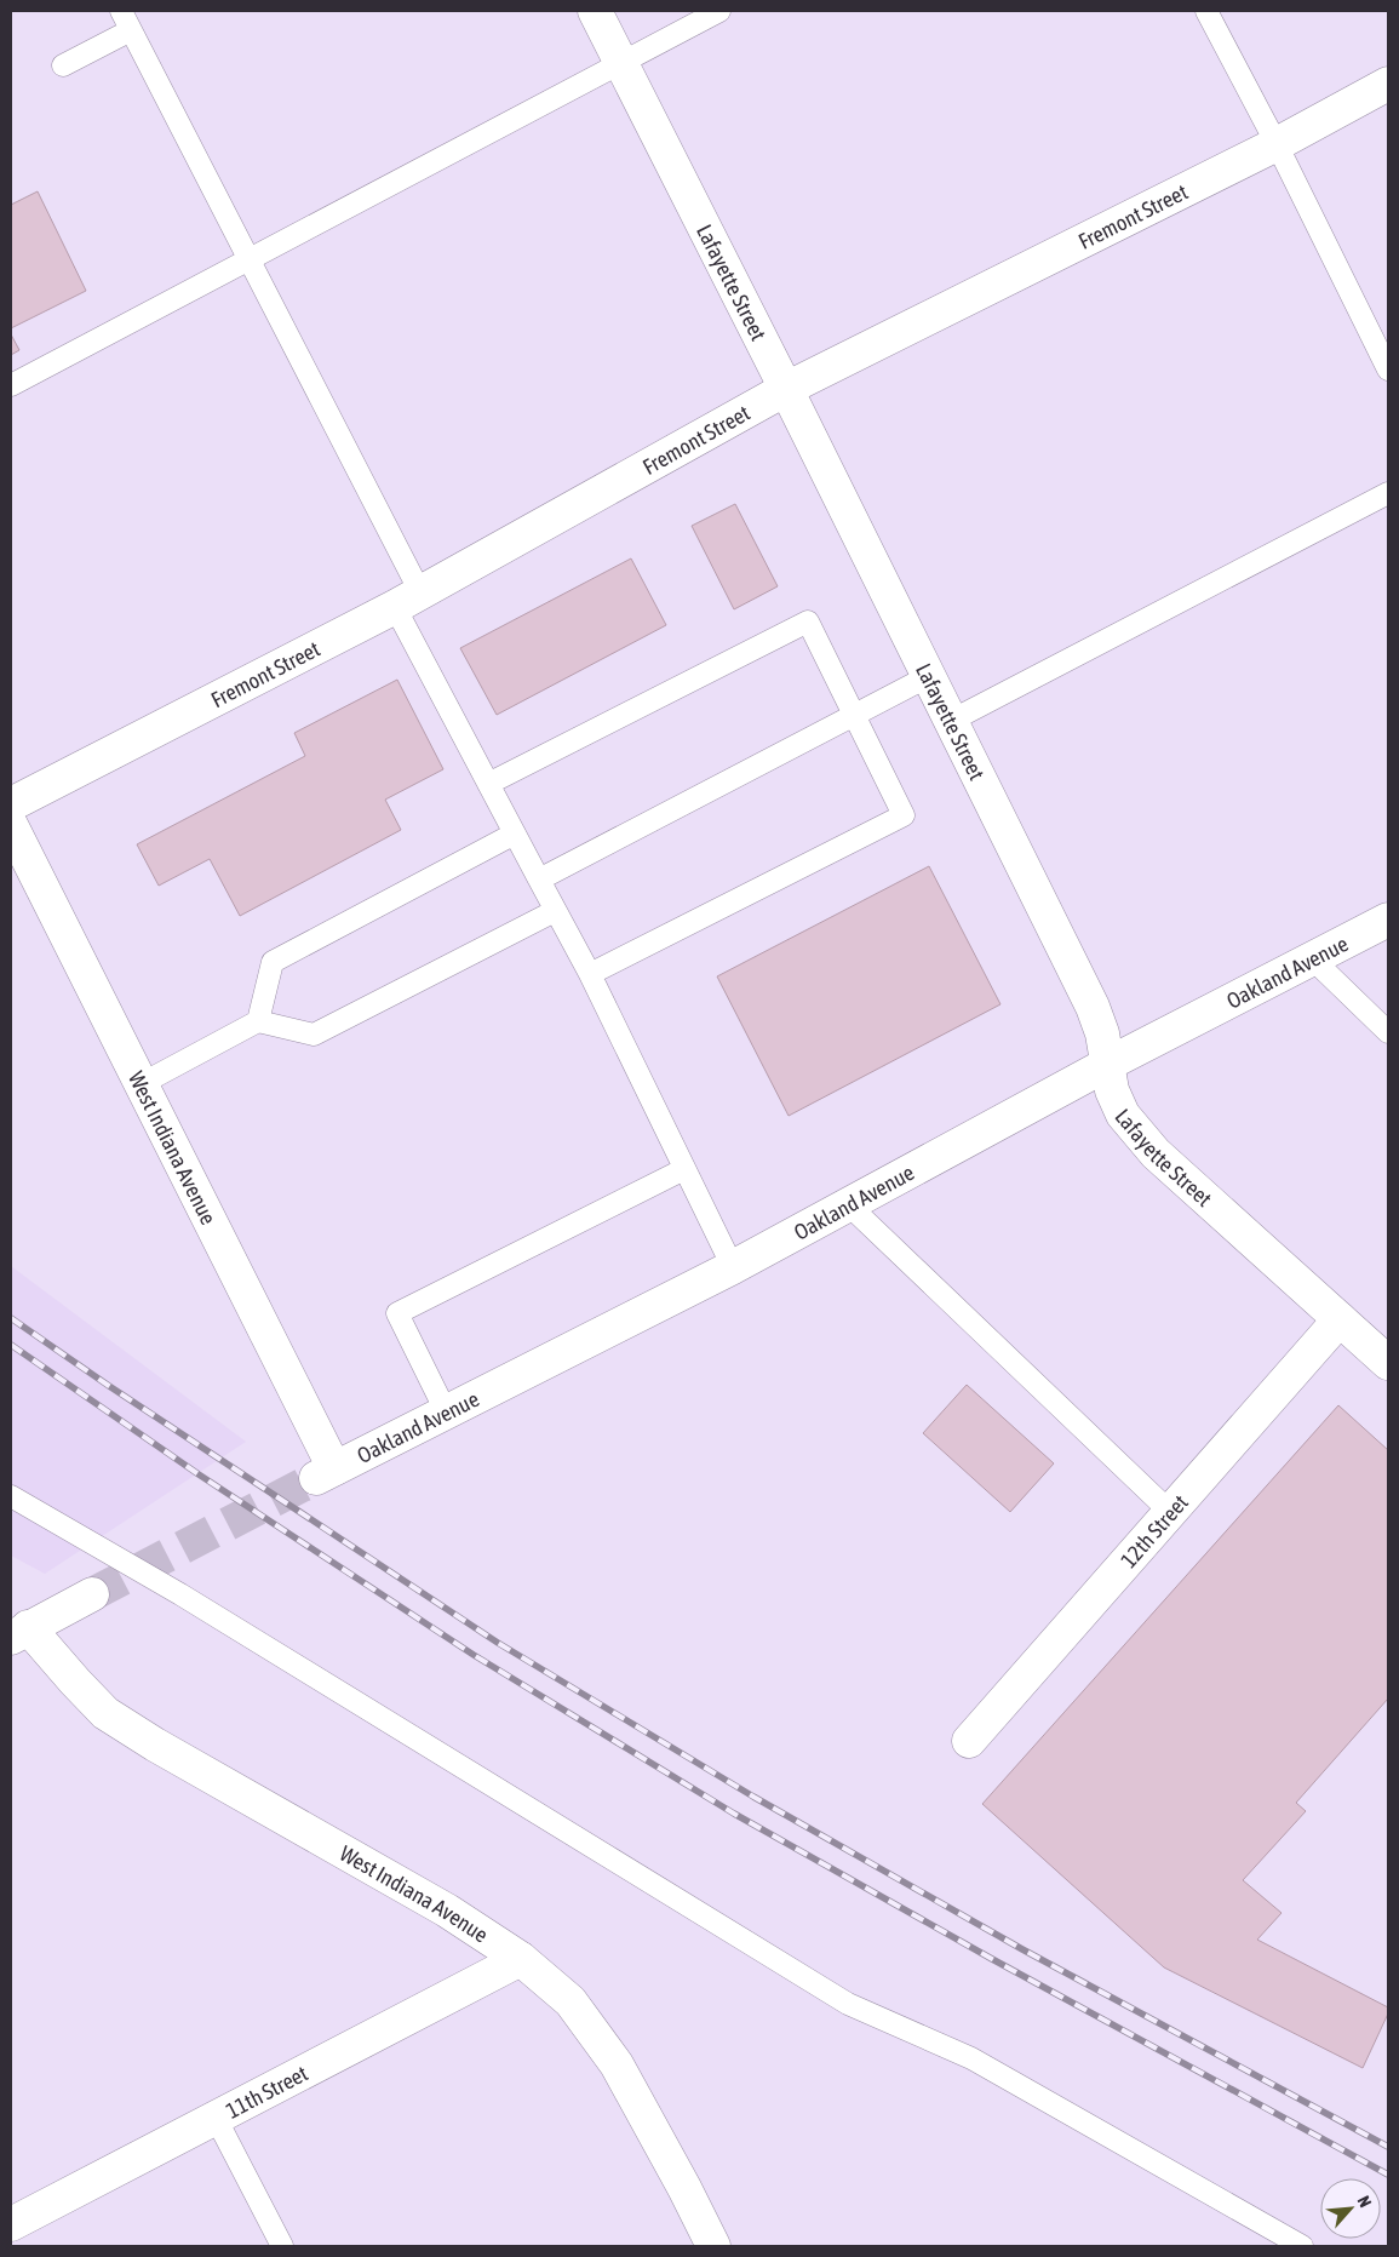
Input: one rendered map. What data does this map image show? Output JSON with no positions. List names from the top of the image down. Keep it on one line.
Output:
{"streets":{"street":["Fremont Street","Lafayette Street","Oakland Avenue","West Indiana Avenue","12th Street","11th Street"]},"crossings":[["Fremont Street","Lafayette Street"],["Lafayette Street","Oakland Avenue"],["Lafayette Street","12th Street"],["Oakland Avenue","West Indiana Avenue"],["West Indiana Avenue","11th Street"]],"north":"top right"}
